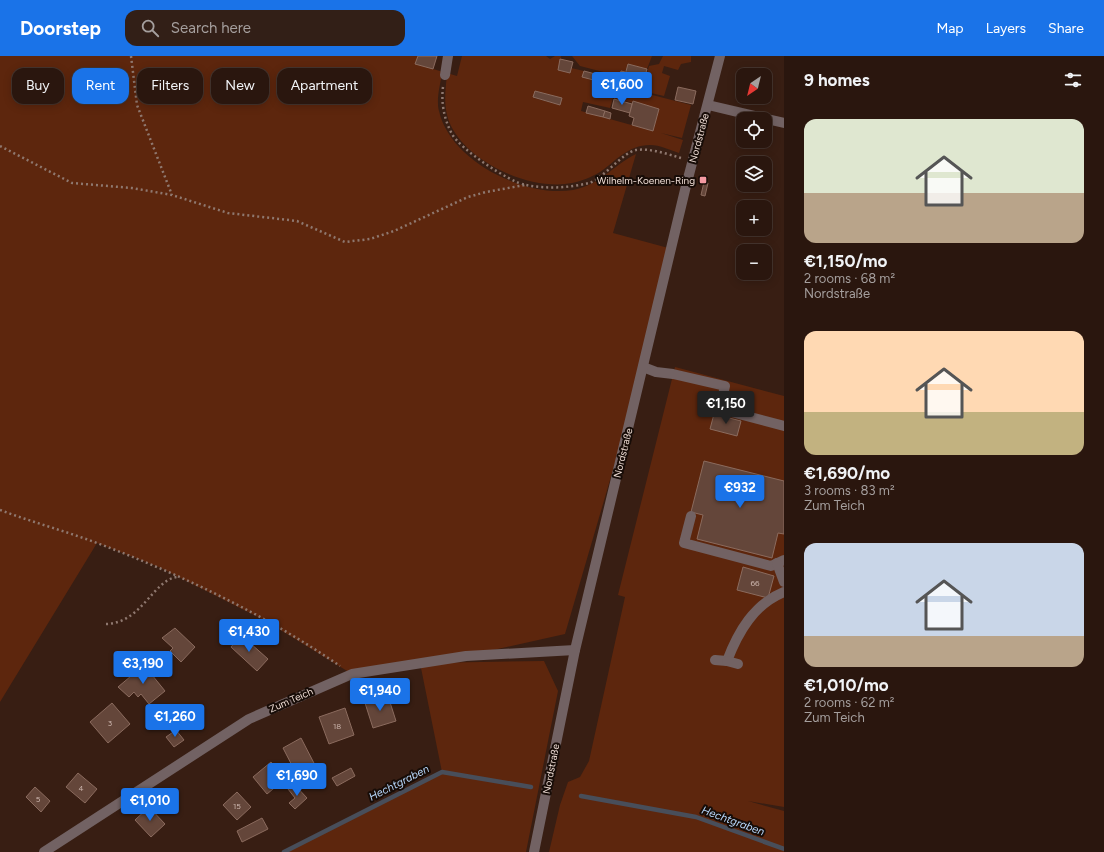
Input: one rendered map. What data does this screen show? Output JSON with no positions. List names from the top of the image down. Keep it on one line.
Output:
{"streets":{"street":["Nordstraße","Zum Teich"]},"crossings":[["Nordstraße","Zum Teich"]],"water":["Hechtgraben"],"places":{"transit":["Wilhelm-Koenen-Ring"]},"house_numbers":["66","3","18","4","5","15"],"north":"bottom left","page":{"header":"Doorstep","search":"Search here","nav":["Map","Layers","Share"],"heading":"9 homes","map_buttons":["+","−"],"chip":["Buy","Rent","Filters","New","Apartment"],"price":["€1,600","€1,150","€932","€1,430","€3,190","€1,940","€1,260","€1,690","€1,010"],"list":[{"name":"€1,150/mo","note":"2 rooms · 68 m² · Nordstraße"},{"name":"€1,690/mo","note":"3 rooms · 83 m² · Zum Teich"},{"name":"€1,010/mo","note":"2 rooms · 62 m² · Zum Teich"}]}}
